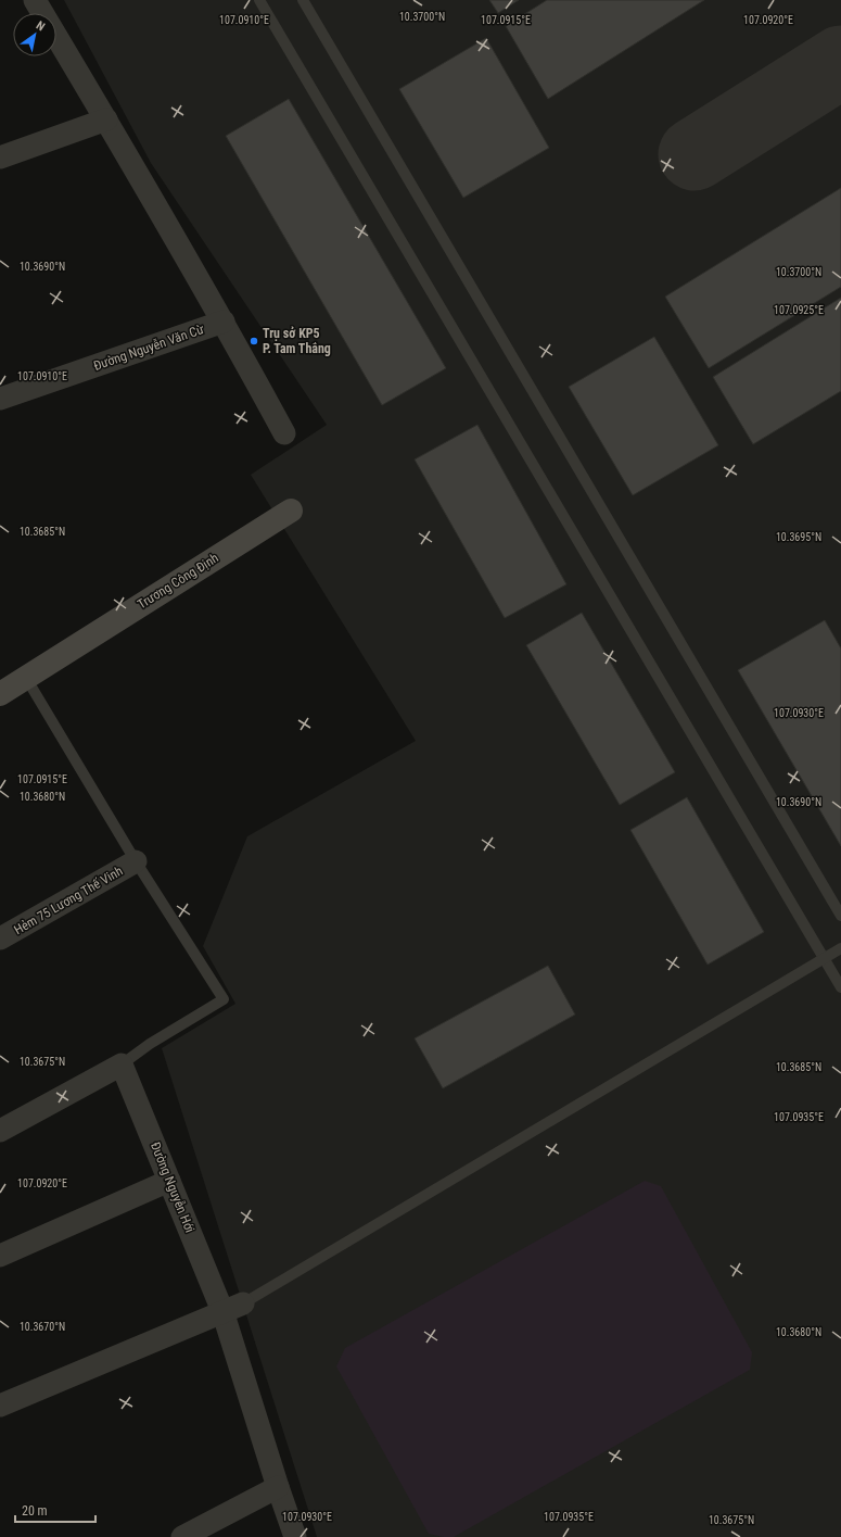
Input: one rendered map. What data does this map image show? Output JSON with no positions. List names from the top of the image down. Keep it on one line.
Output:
{"streets":{"street":["Đường Nguyễn Văn Cừ","Trương Công Định","Hẻm 75 Lương Thế Vinh","Đường Nguyễn Hới"]},"places":["Trụ sở KP5 P. Tam Thắng"],"scale_bar":"20 m","north":"top right","coordinates":["10.3700°N","107.0910°E","107.0915°E","107.0920°E","10.3690°N","107.0925°E","10.3685°N","10.3695°N","107.0930°E","10.3680°N","10.3675°N","107.0935°E","10.3670°N"]}
